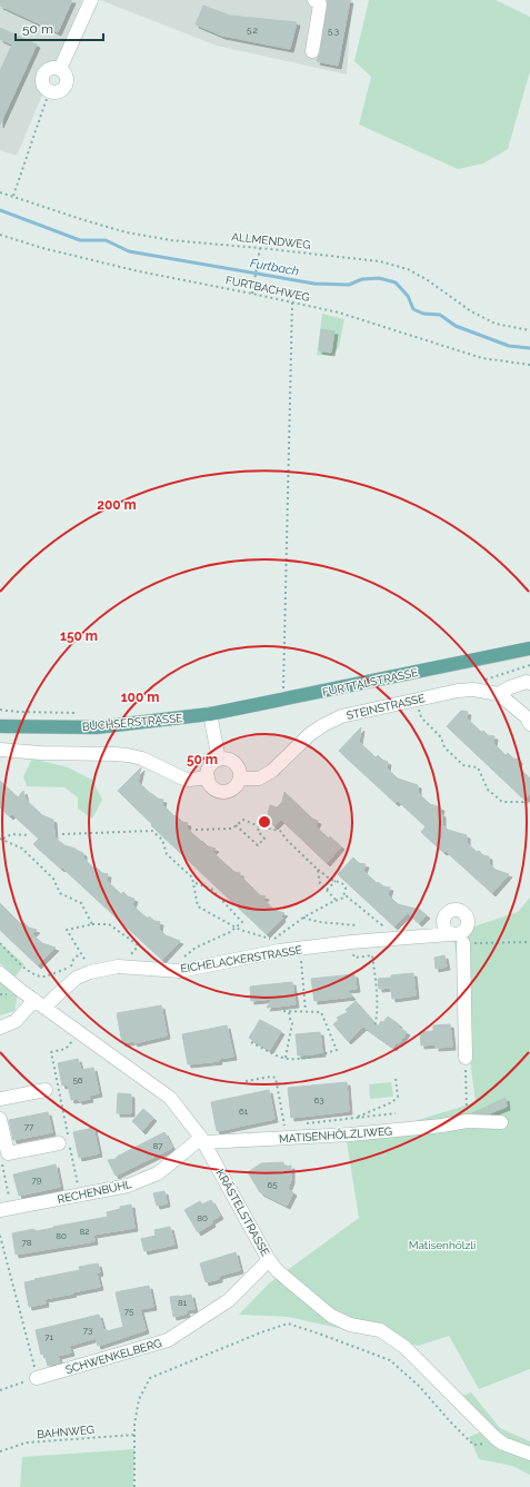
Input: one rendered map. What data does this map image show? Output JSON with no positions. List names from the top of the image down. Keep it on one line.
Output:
{"streets":{"main road":["FURTTALSTRASSE","BUCHSERSTRASSE"],"street":["STEINSTRASSE","EICHELACKERSTRASSE","MATISENHÖLZLIWEG","RECHENBÜHL","KRÄSTELSTRASSE","SCHWENKELBERG"],"path":["ALLMENDWEG","FURTBACHWEG","BAHNWEG"]},"crossings":[["FURTTALSTRASSE","BUCHSERSTRASSE"],["EICHELACKERSTRASSE","KRÄSTELSTRASSE"],["MATISENHÖLZLIWEG","RECHENBÜHL"],["MATISENHÖLZLIWEG","KRÄSTELSTRASSE"],["RECHENBÜHL","KRÄSTELSTRASSE"],["KRÄSTELSTRASSE","SCHWENKELBERG"]],"water":["Furtbach"],"parks":["Matisenhölzli"],"house_numbers":["5.2","5.3","56","63","61","77","87","79","65","80","82","80","78","81","75","73","71"],"scale_bar":"50 m","rings":["200 m","150 m","100 m","50 m"]}
